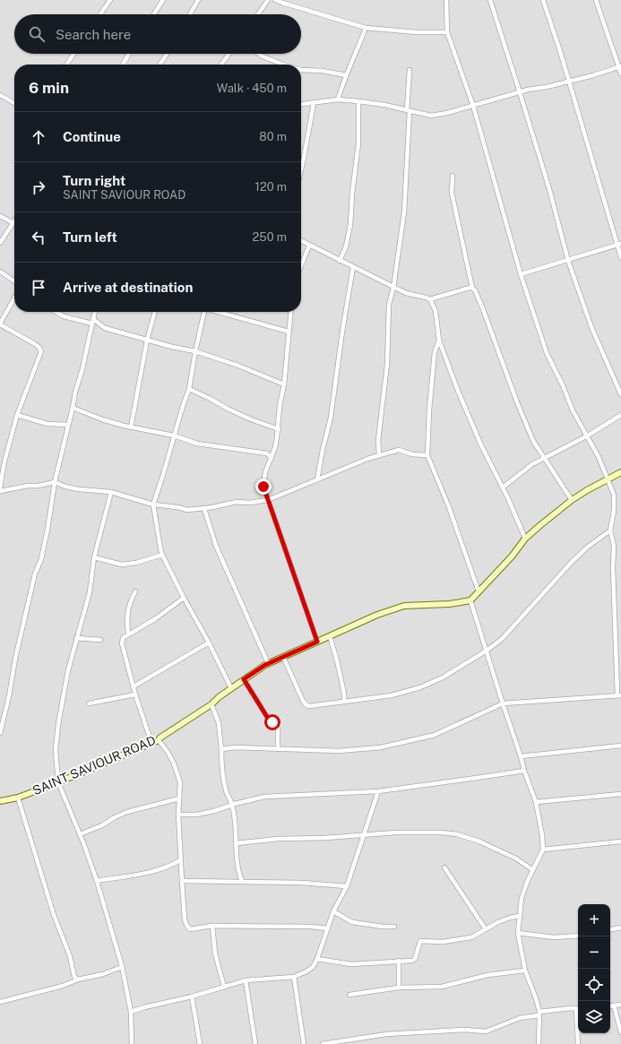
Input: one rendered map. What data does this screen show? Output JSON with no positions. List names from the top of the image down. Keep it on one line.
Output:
{"streets":{"street":["SAINT SAVIOUR ROAD"]},"page":{"search":"Search here","heading":["6 min","Walk · 450 m"],"list":[["Continue","80 m"],["Turn right","SAINT SAVIOUR ROAD","120 m"],["Turn left","250 m"],"Arrive at destination"],"map_buttons":["+","−"]}}
